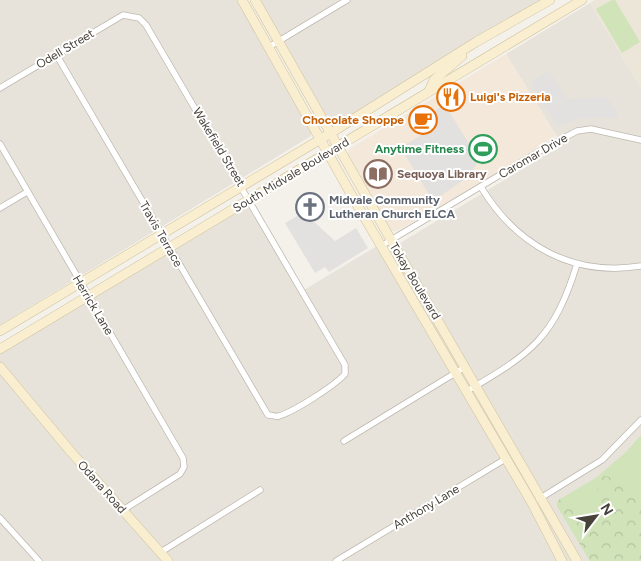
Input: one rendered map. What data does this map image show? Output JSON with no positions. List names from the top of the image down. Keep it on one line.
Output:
{"streets":{"street":["Odell Street","Wakefield Street","Caromar Drive","South Midvale Boulevard","Travis Terrace","Tokay Boulevard","Herrick Lane","Odana Road","Anthony Lane"]},"crossings":[["Odell Street","Wakefield Street"],["Odell Street","Travis Terrace"],["Wakefield Street","South Midvale Boulevard"],["Wakefield Street","Travis Terrace"],["Caromar Drive","Tokay Boulevard"],["South Midvale Boulevard","Travis Terrace"],["South Midvale Boulevard","Tokay Boulevard"],["South Midvale Boulevard","Herrick Lane"],["Tokay Boulevard","Anthony Lane"],["Herrick Lane","Odana Road"]],"places":{"restaurant":["Luigi's Pizzeria"],"cafe":["Chocolate Shoppe"],"sports":["Anytime Fitness"],"library":["Sequoya Library"],"church":["Midvale Community Lutheran Church ELCA"]},"north":"top right"}
